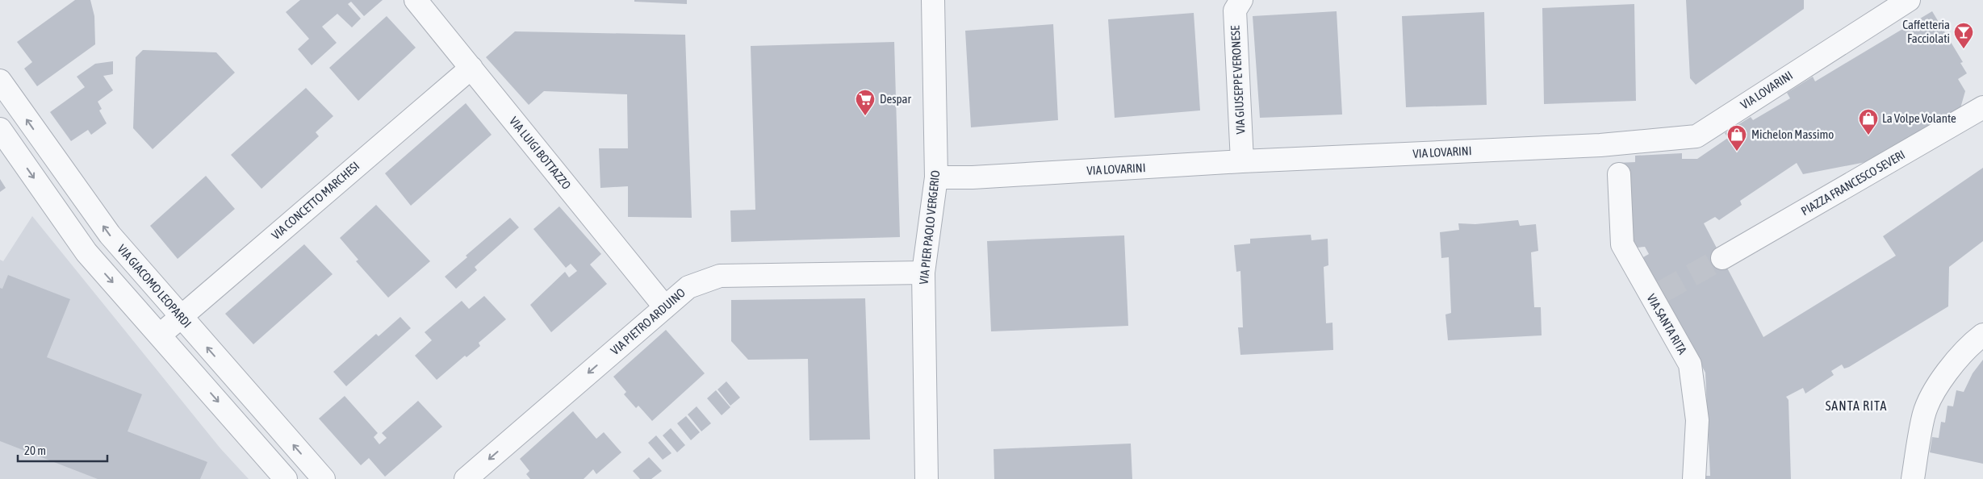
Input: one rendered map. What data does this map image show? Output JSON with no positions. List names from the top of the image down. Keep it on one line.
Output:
{"streets":{"street":["VIA GIUSEPPE VERONESE","VIA LOVARINI","VIA LUIGI BOTTAZZO","PIAZZA FRANCESCO SEVERI","VIA CONCETTO MARCHESI","VIA PIER PAOLO VERGERIO","VIA GIACOMO LEOPARDI","VIA PIETRO ARDUINO","VIA SANTA RITA"]},"crossings":[["VIA GIUSEPPE VERONESE","VIA LOVARINI"],["VIA LOVARINI","VIA PIER PAOLO VERGERIO"],["VIA LOVARINI","VIA SANTA RITA"],["VIA LUIGI BOTTAZZO","VIA CONCETTO MARCHESI"],["VIA LUIGI BOTTAZZO","VIA PIETRO ARDUINO"],["VIA CONCETTO MARCHESI","VIA GIACOMO LEOPARDI"],["VIA PIER PAOLO VERGERIO","VIA PIETRO ARDUINO"]],"one_way":["VIA PIETRO ARDUINO"],"districts":["SANTA RITA"],"places":{"bar":["Caffetteria Facciolati"],"supermarket":["Despar"],"shop":["La Volpe Volante","Michelon Massimo"]},"scale_bar":"20 m"}
